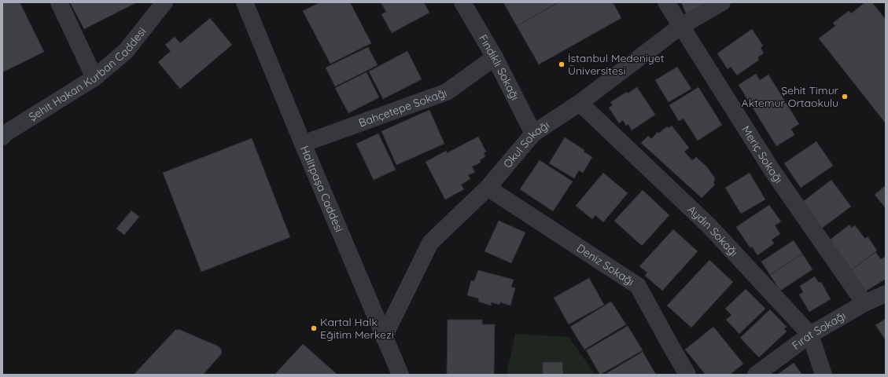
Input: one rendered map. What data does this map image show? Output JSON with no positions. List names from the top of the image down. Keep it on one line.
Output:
{"streets":{"street":["Fındıklı Sokağı","Şehit Hakan Kurban Caddesi","Bahçetepe Sokağı","Okul Sokağı","Meriç Sokağı","Halitpaşa Caddesi","Aydın Sokağı","Deniz Sokağı","Fırat Sokağı"]},"crossings":[["Fındıklı Sokağı","Bahçetepe Sokağı"],["Fındıklı Sokağı","Okul Sokağı"],["Bahçetepe Sokağı","Halitpaşa Caddesi"],["Okul Sokağı","Meriç Sokağı"],["Okul Sokağı","Halitpaşa Caddesi"],["Okul Sokağı","Aydın Sokağı"],["Okul Sokağı","Deniz Sokağı"],["Meriç Sokağı","Fırat Sokağı"],["Aydın Sokağı","Fırat Sokağı"]],"places":["İstanbul Medeniyet Üniversitesi","Şehit Timur Aktemur Ortaokulu","Kartal Halk Eğitim Merkezi"]}
